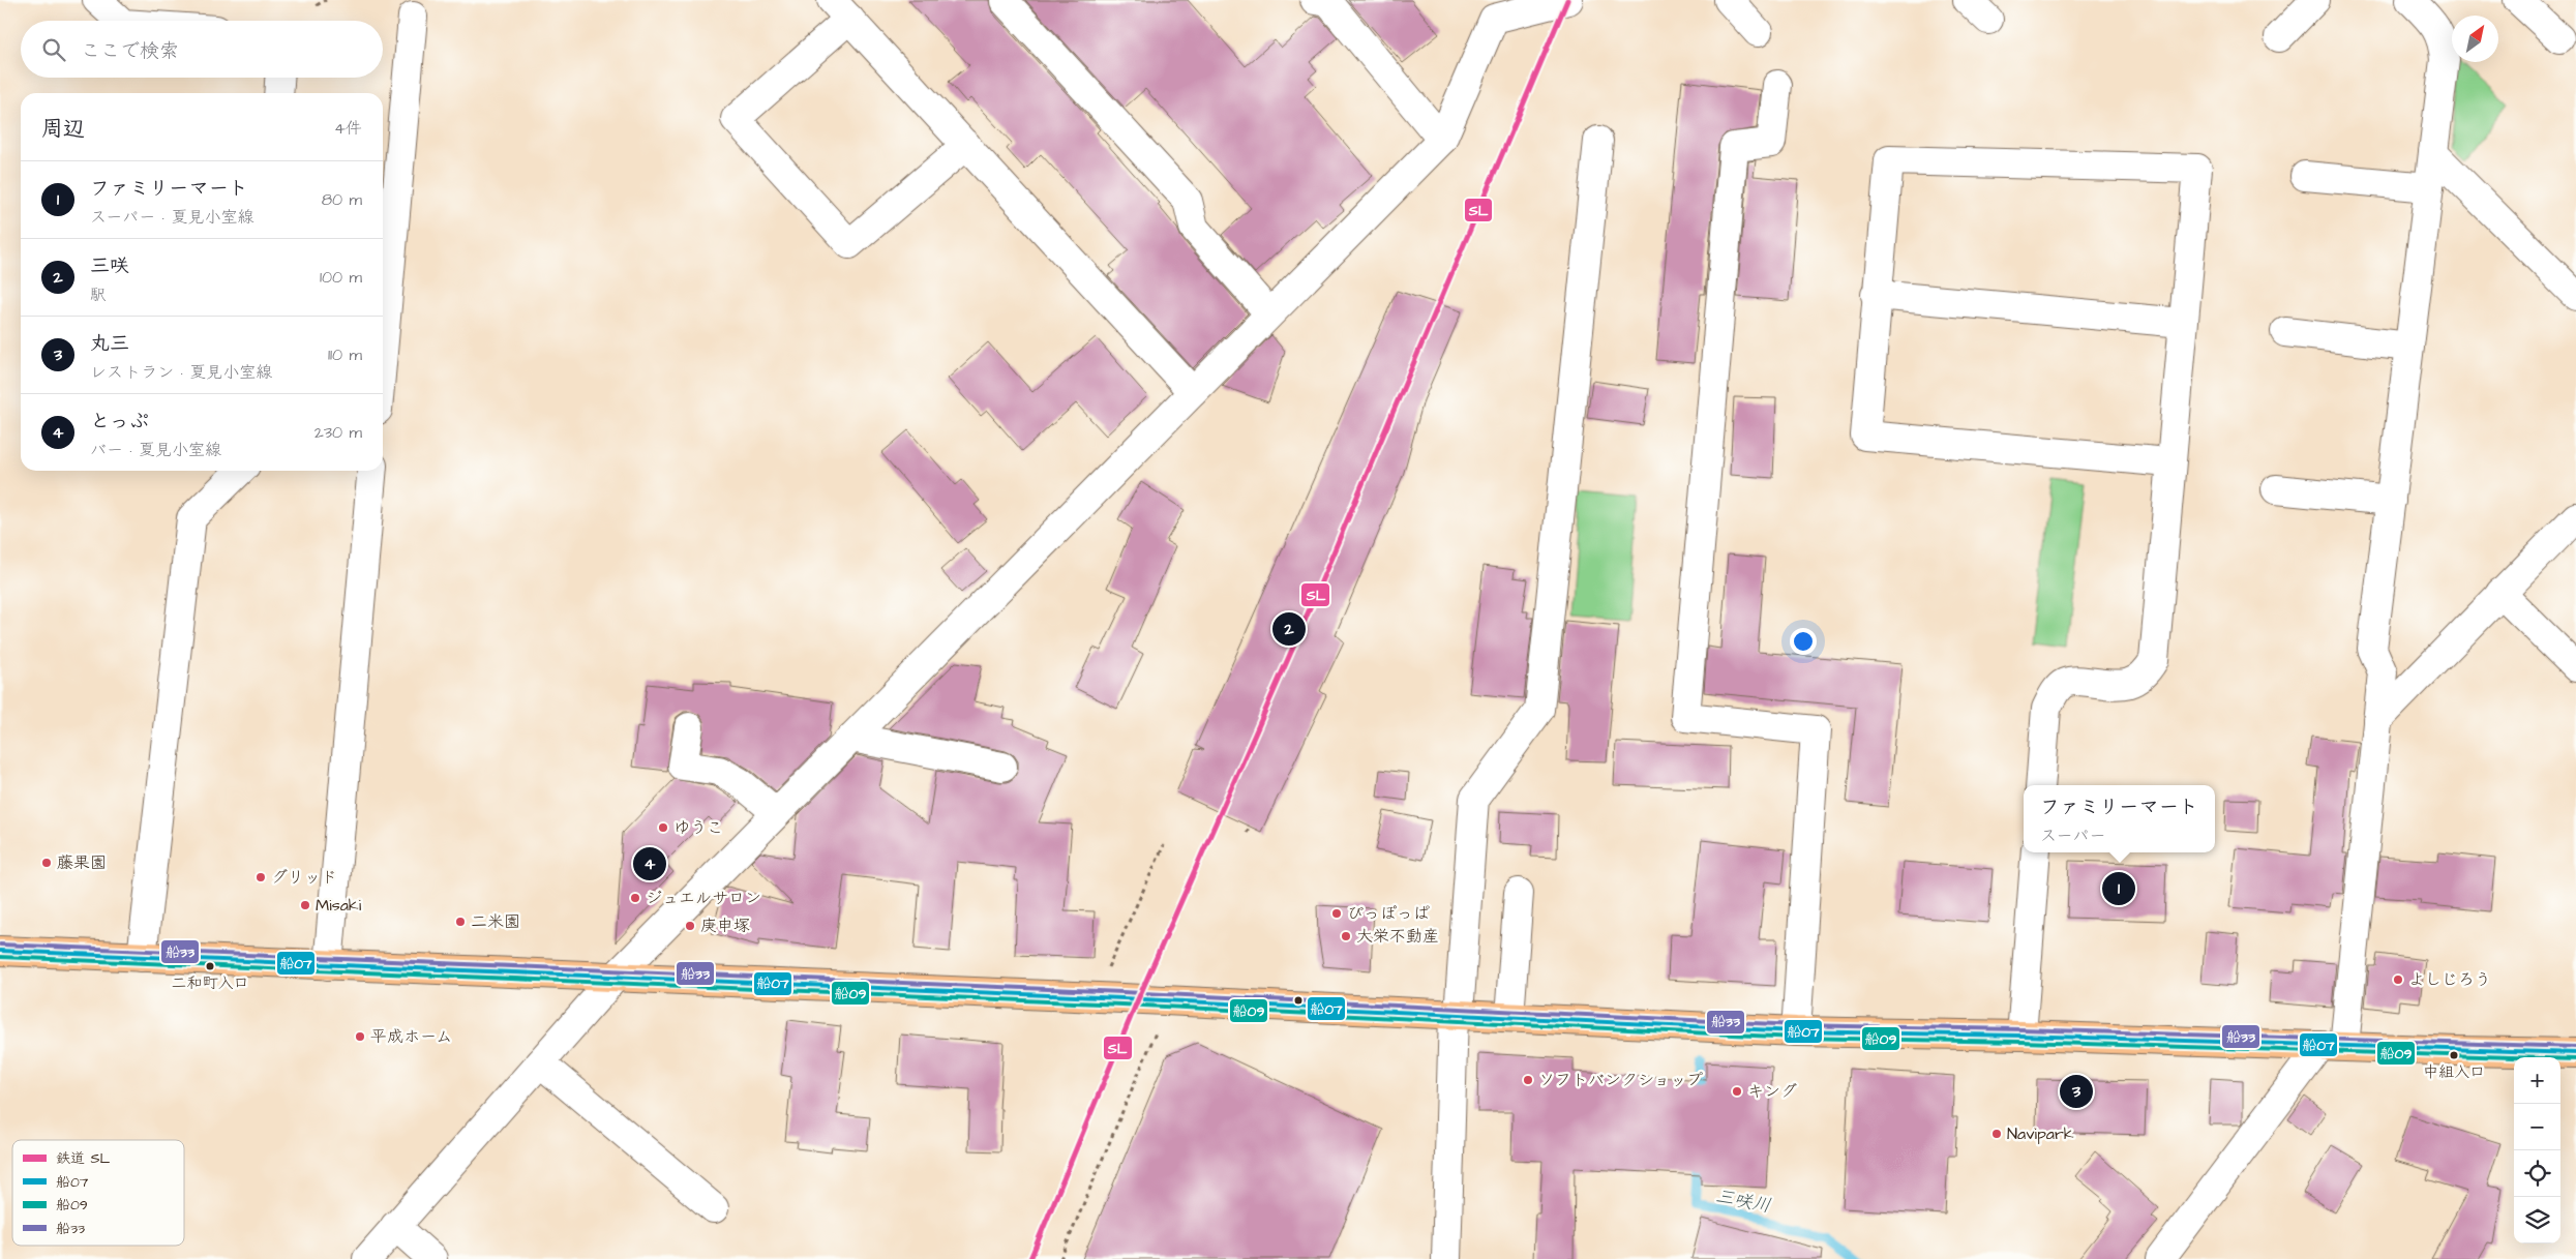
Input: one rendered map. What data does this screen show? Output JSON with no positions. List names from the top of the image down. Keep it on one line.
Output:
{"water":["三咲川"],"places":["ゆうこ","藤果園","グリッド","ジュエルサロン","Misaki","ぴっぽっぱ","二米園","庚申塚","大栄不動産","二和町入口","よしじろう","平成ホーム","中組入口","ソフトバンクショップ","キング","Navipark"],"lines":["rail line SL","transit line 船33","transit line 船07","transit line 船09"],"legend":["鉄道 SL","船07","船09","船33"],"north":"top right","page":{"search":"ここで検索","heading":["周辺","4件"],"list":[{"mark":"1","name":"ファミリーマート","note":"スーパー · 夏見小室線","value":"80 m"},{"mark":"2","name":"三咲","note":"駅","value":"100 m"},{"mark":"3","name":"丸三","note":"レストラン · 夏見小室線","value":"110 m"},{"mark":"4","name":"とっぷ","note":"バー · 夏見小室線","value":"230 m"}],"pins":["2","4","1","3"],"popup":["ファミリーマート","スーパー"],"map_buttons":["+","−"]}}
